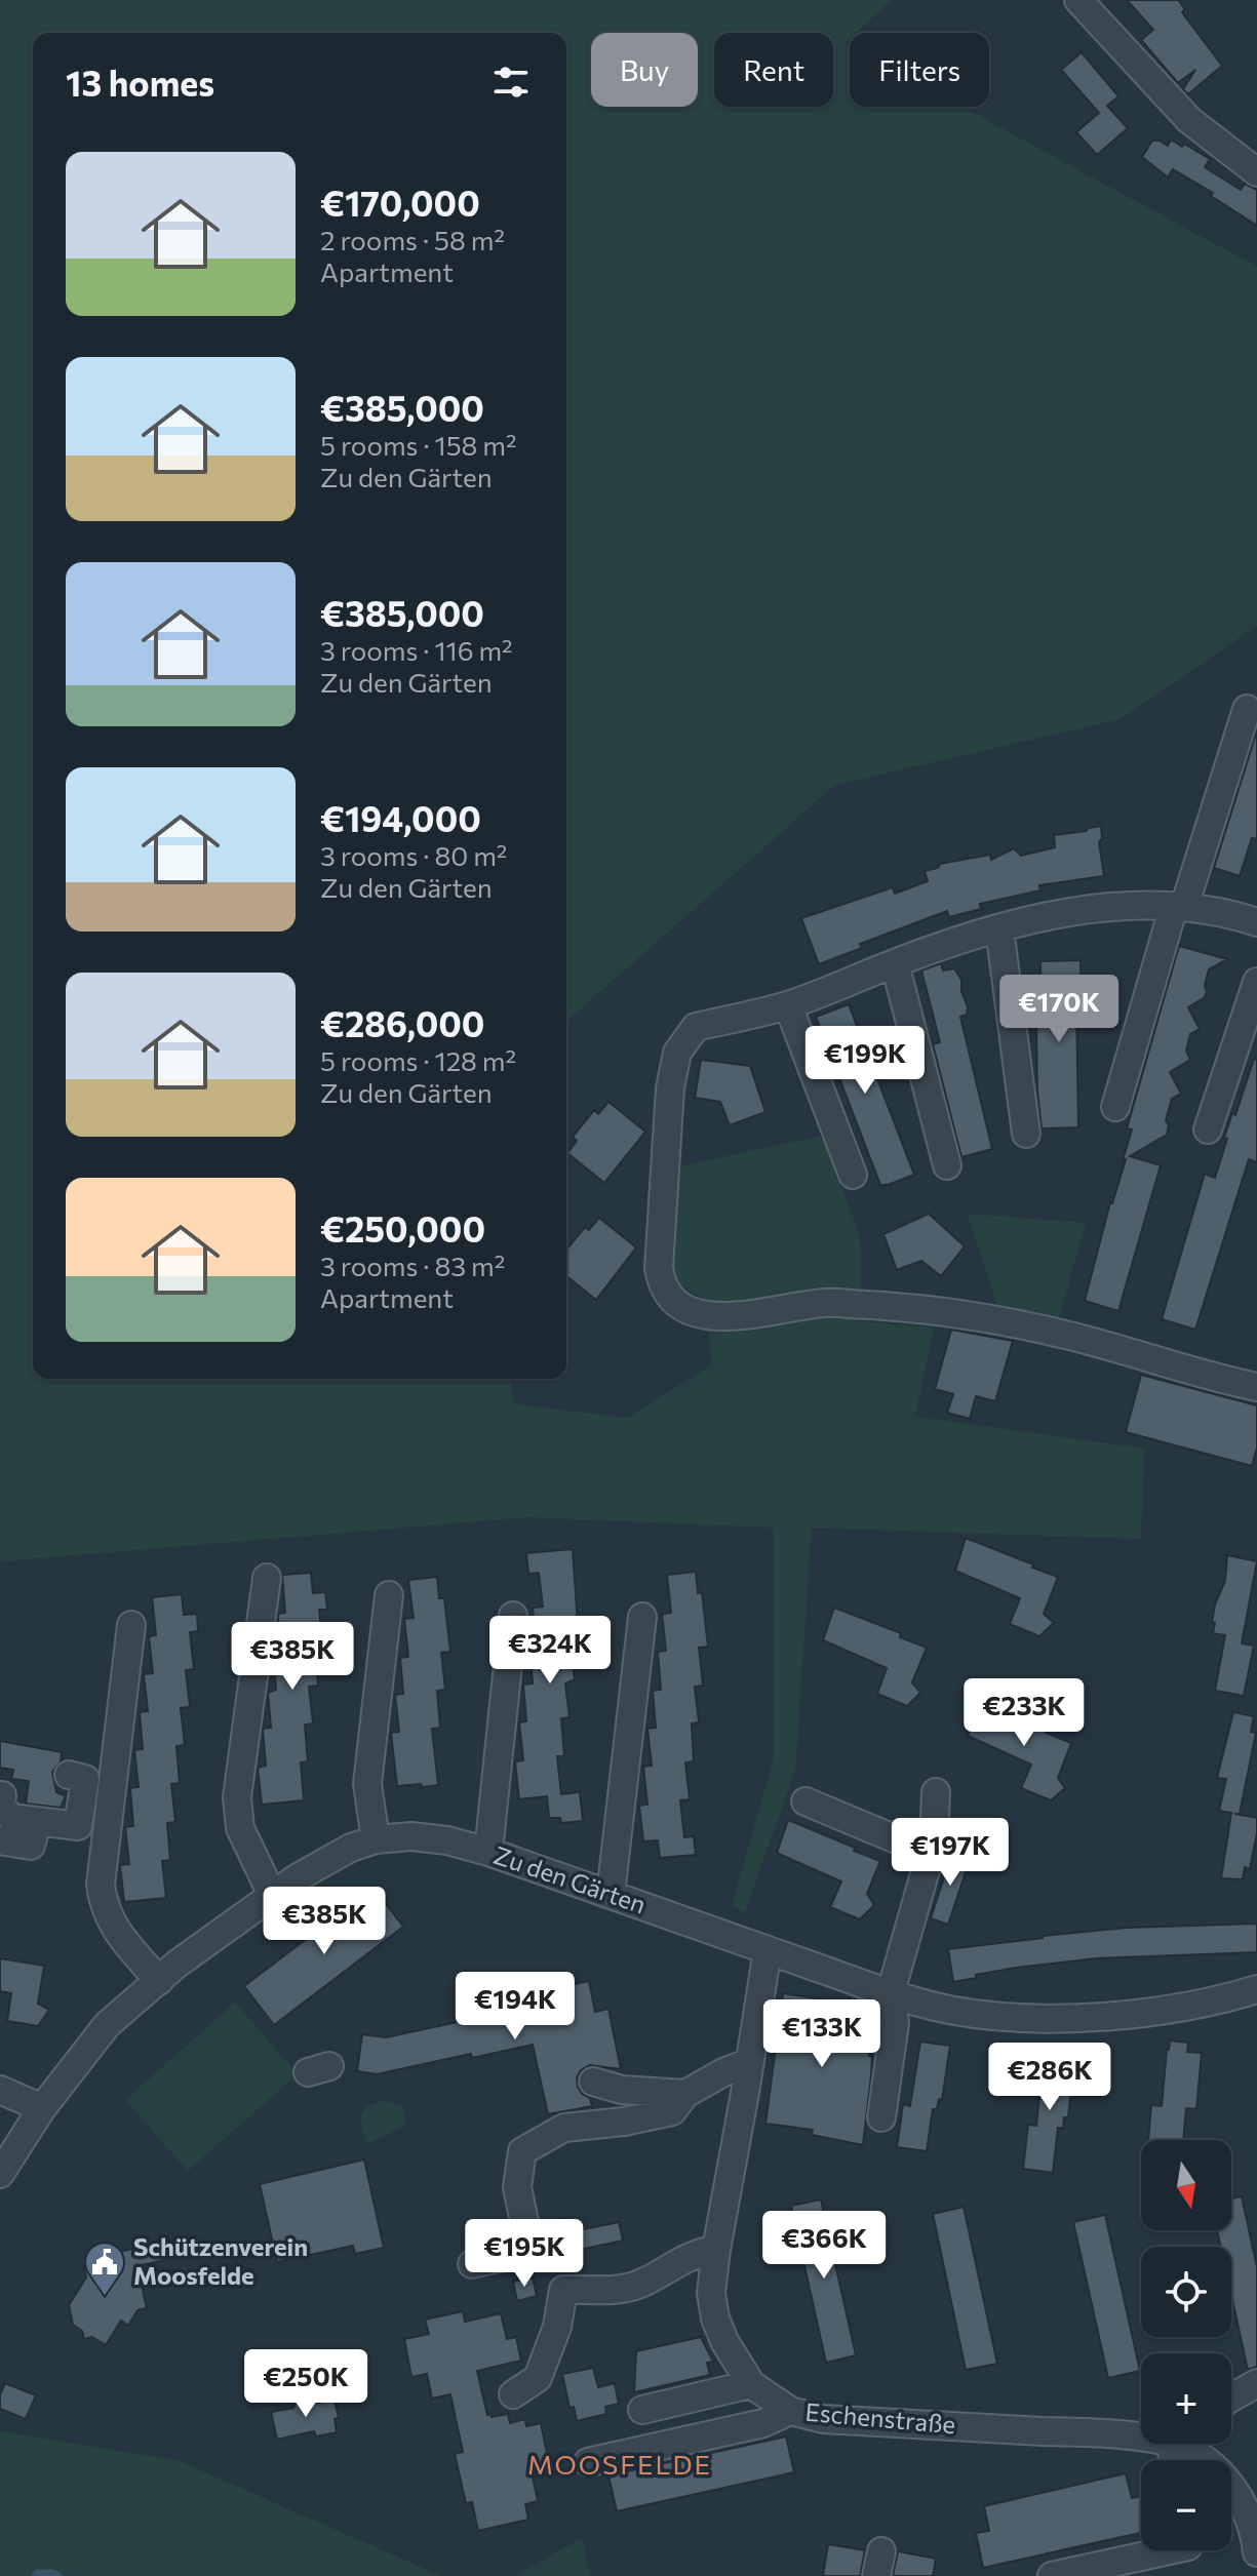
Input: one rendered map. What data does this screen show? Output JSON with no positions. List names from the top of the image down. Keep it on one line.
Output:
{"streets":{"street":["Zu den Gärten","Eschenstraße"]},"crossings":[["Zu den Gärten","Eschenstraße"]],"districts":["MOOSFELDE"],"places":{"public building":["Schützenverein Moosfelde"]},"north":"bottom","page":{"chip":["Buy","Rent","Filters"],"heading":"13 homes","list":[{"name":"€170,000","note":"2 rooms · 58 m² · Apartment"},{"name":"€385,000","note":"5 rooms · 158 m² · Zu den Gärten"},{"name":"€385,000","note":"3 rooms · 116 m² · Zu den Gärten"},{"name":"€194,000","note":"3 rooms · 80 m² · Zu den Gärten"},{"name":"€286,000","note":"5 rooms · 128 m² · Zu den Gärten"},{"name":"€250,000","note":"3 rooms · 83 m² · Apartment"}],"price":["€170K","€199K","€324K","€385K","€233K","€197K","€385K","€194K","€133K","€286K","€366K","€195K","€250K"],"map_buttons":["+","−"]}}
